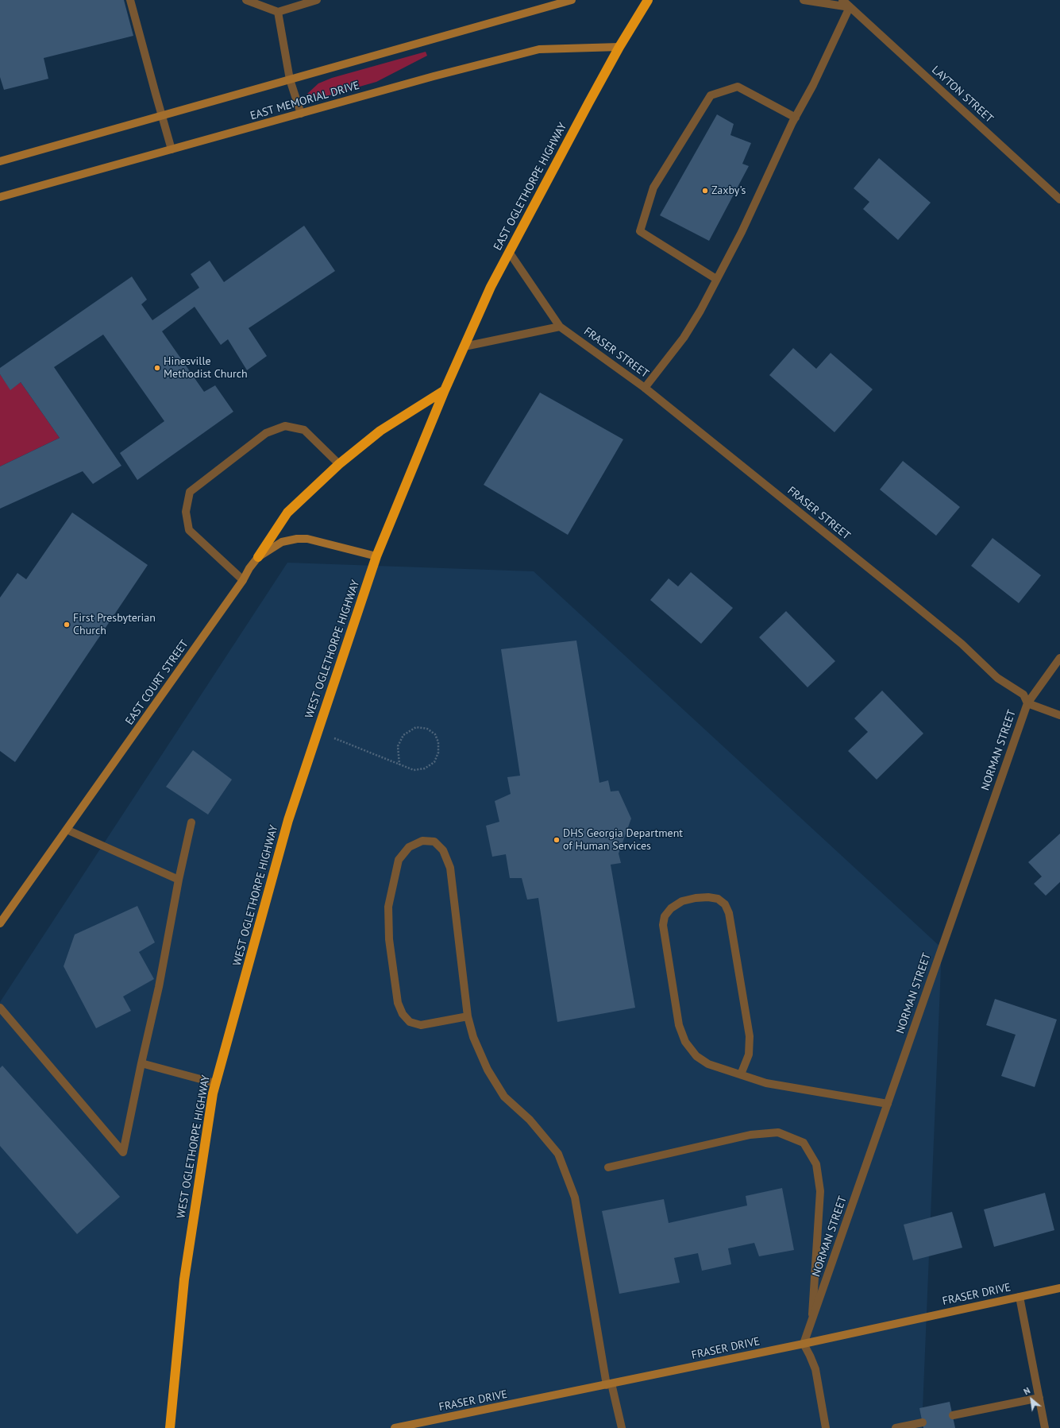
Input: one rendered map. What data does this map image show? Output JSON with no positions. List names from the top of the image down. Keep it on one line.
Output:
{"streets":{"highway":["EAST OGLETHORPE HIGHWAY","WEST OGLETHORPE HIGHWAY"],"street":["LAYTON STREET","EAST MEMORIAL DRIVE","FRASER STREET","EAST COURT STREET","NORMAN STREET","FRASER DRIVE"]},"crossings":[["EAST MEMORIAL DRIVE","EAST OGLETHORPE HIGHWAY"],["EAST OGLETHORPE HIGHWAY","FRASER STREET"],["EAST OGLETHORPE HIGHWAY","WEST OGLETHORPE HIGHWAY"],["FRASER STREET","NORMAN STREET"],["WEST OGLETHORPE HIGHWAY","EAST COURT STREET"],["NORMAN STREET","FRASER DRIVE"]],"places":["Zaxby's","Hinesville Methodist Church","First Presbyterian Church","DHS Georgia Department of Human Services"],"north":"top left"}
